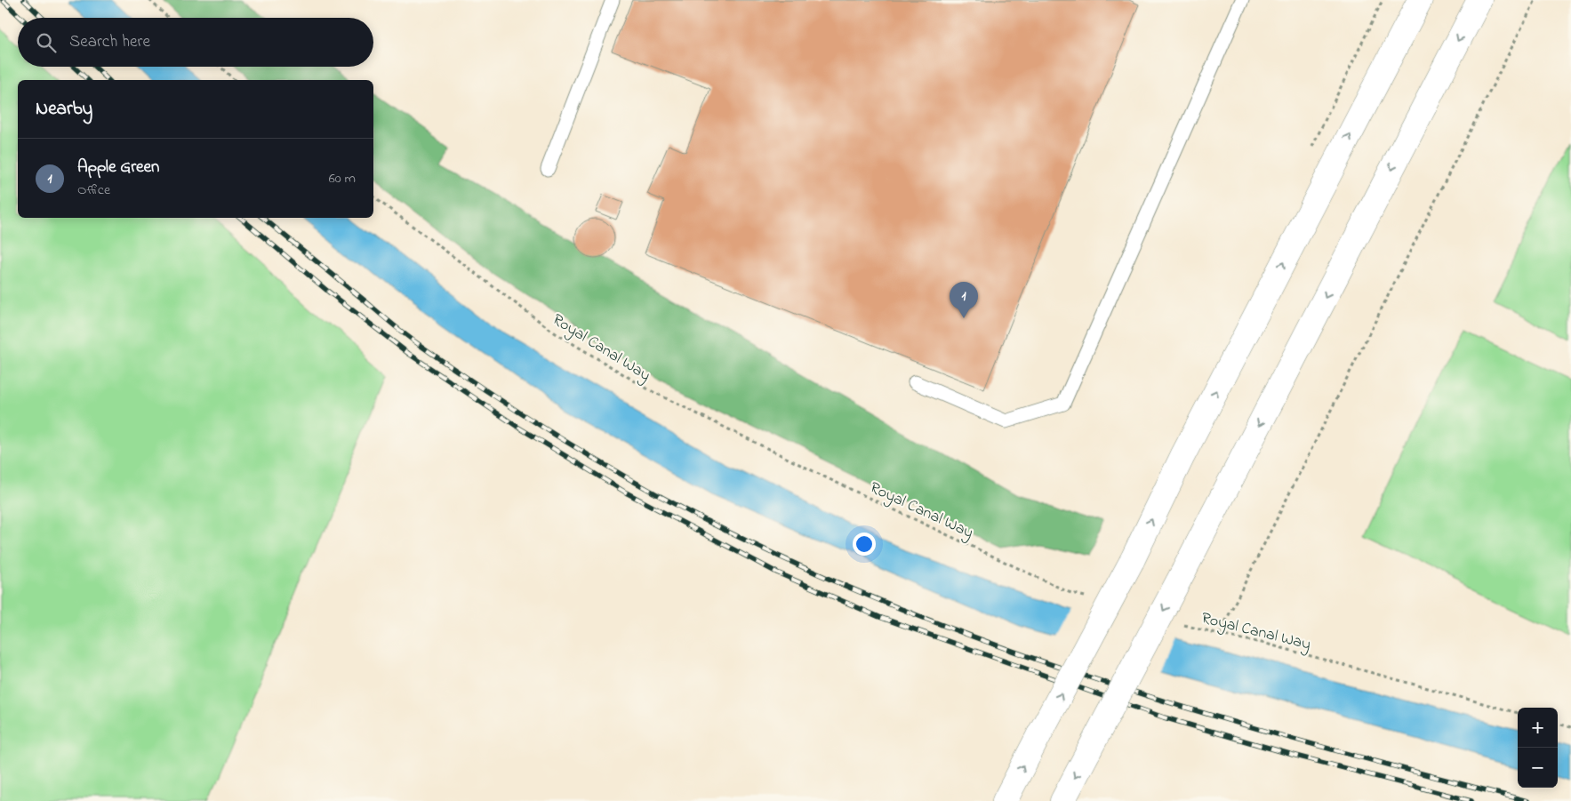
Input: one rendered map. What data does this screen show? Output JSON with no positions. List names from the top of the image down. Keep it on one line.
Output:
{"streets":{"path":["Royal Canal Way"]},"page":{"search":"Search here","heading":"Nearby","list":[{"mark":"1","name":"Apple Green","note":"Office","value":"60 m"}],"pins":"1","map_buttons":["+","−"]}}
